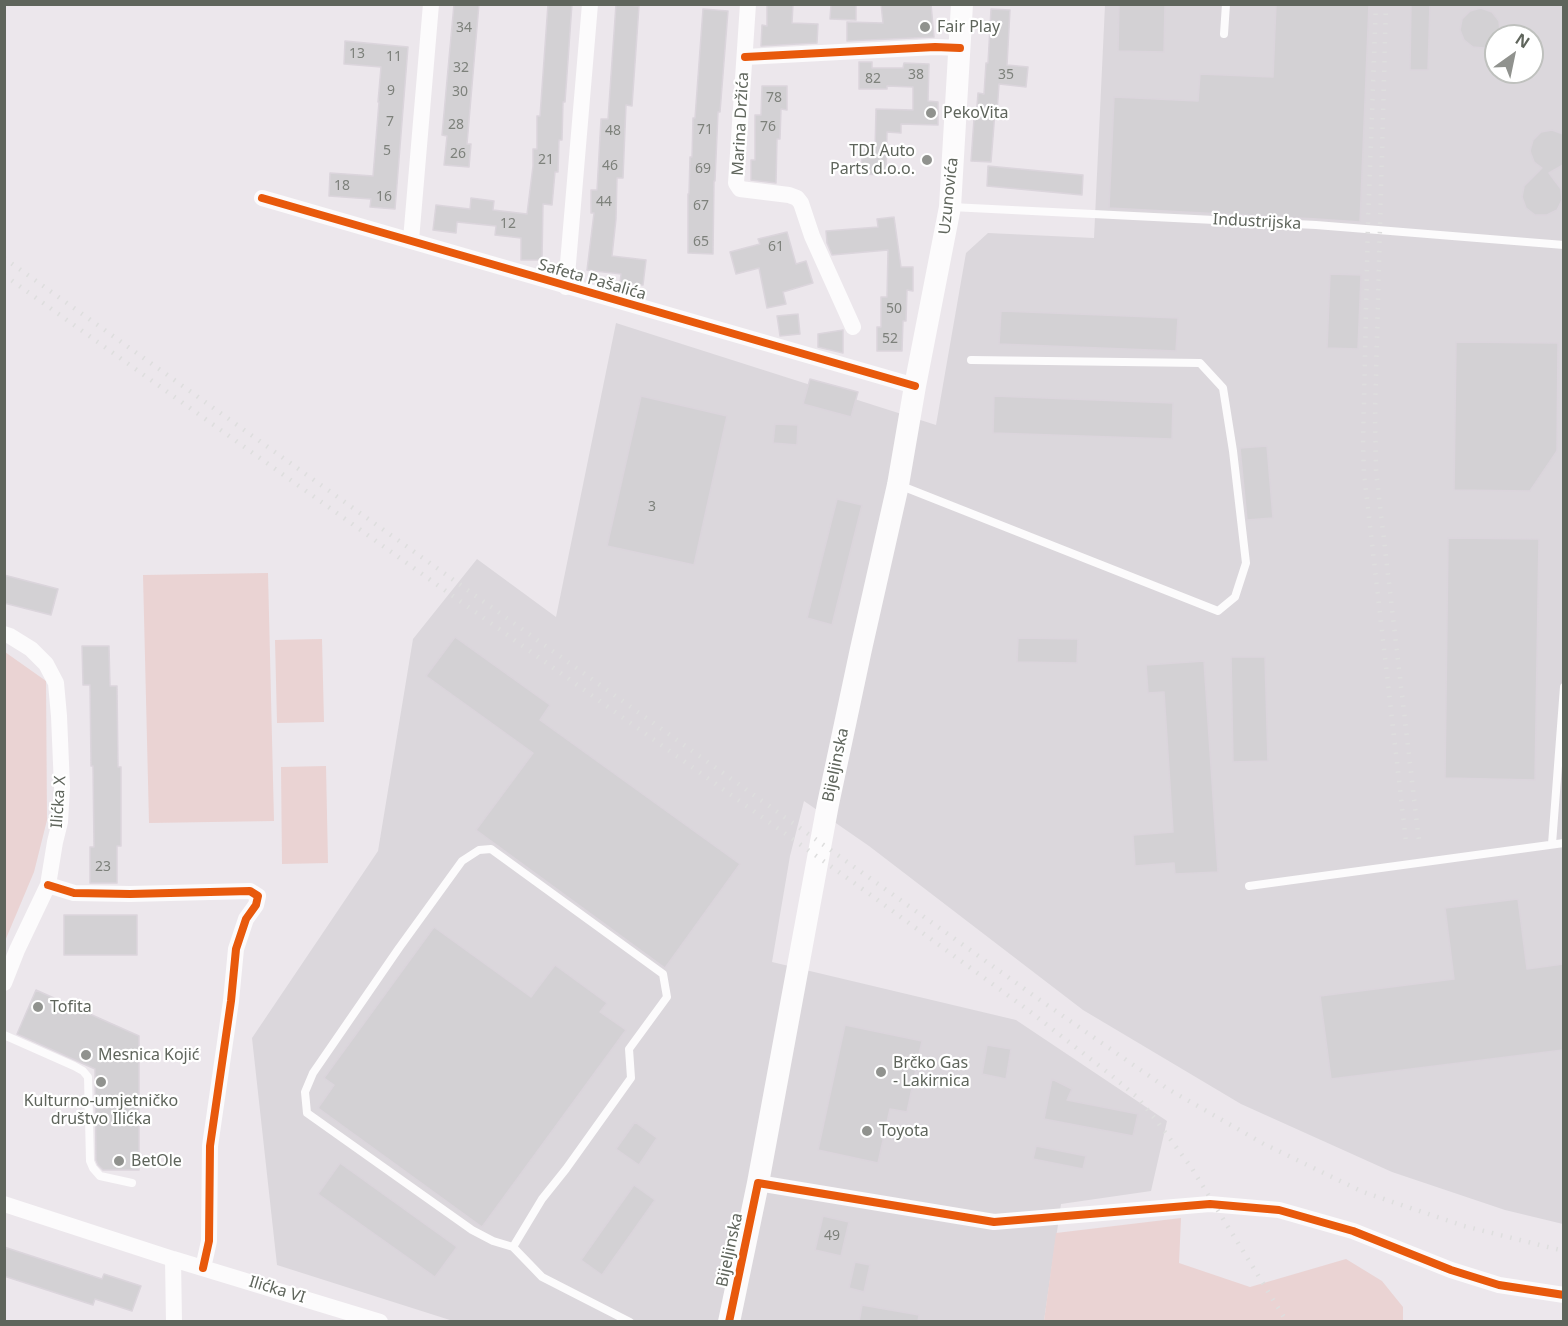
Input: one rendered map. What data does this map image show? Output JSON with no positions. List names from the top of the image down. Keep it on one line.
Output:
{"streets":{"main road":["Uzunovića","Bijeljinska"],"street":["Marina Držića","Safeta Pašalića","Ilićka X","Ilićka VI"],"lane":["Industrijska"]},"crossings":[["Uzunovića","Industrijska"],["Uzunovića","Safeta Pašalića"],["Uzunovića","Bijeljinska"],["Safeta Pašalića","Bijeljinska"]],"places":["Fair Play","PekoVita","TDI Auto Parts d.o.o.","Tofita","Mesnica Kojić","Brčko Gas - Lakirnica","Kulturno-umjetničko društvo Ilićka","Toyota","BetOle"],"house_numbers":["34","13","11","32","38","35","82","9","30","78","7","28","76","71","48","5","26","21","46","69","18","16","44","67","12","65","61","50","52","3","23","49"],"north":"top right"}
